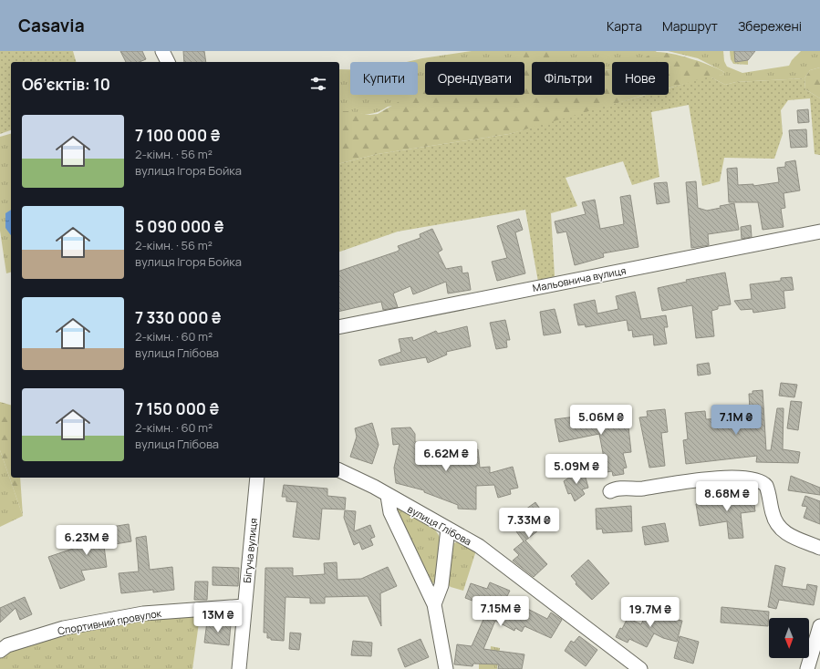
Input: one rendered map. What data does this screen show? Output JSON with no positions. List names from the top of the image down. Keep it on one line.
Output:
{"streets":{"street":["Мальовнича вулиця","вулиця Глібова","Бігуча вулиця","Спортивний провулок"]},"crossings":[["Бігуча вулиця","Спортивний провулок"]],"north":"bottom","page":{"header":"Casavia","nav":["Карта","Маршрут","Збережені"],"chip":["Купити","Орендувати","Фільтри","Нове"],"heading":"Об’єктів: 10","list":[{"name":"7 100 000 ₴","note":"2-кімн. · 56 m² · вулиця Ігоря Бойка"},{"name":"5 090 000 ₴","note":"2-кімн. · 56 m² · вулиця Ігоря Бойка"},{"name":"7 330 000 ₴","note":"2-кімн. · 60 m² · вулиця Глібова"},{"name":"7 150 000 ₴","note":"2-кімн. · 60 m² · вулиця Глібова"}],"price":["5.06M ₴","7.1M ₴","6.62M ₴","5.09M ₴","8.68M ₴","7.33M ₴","6.23M ₴","7.15M ₴","19.7M ₴","13M ₴"]}}
